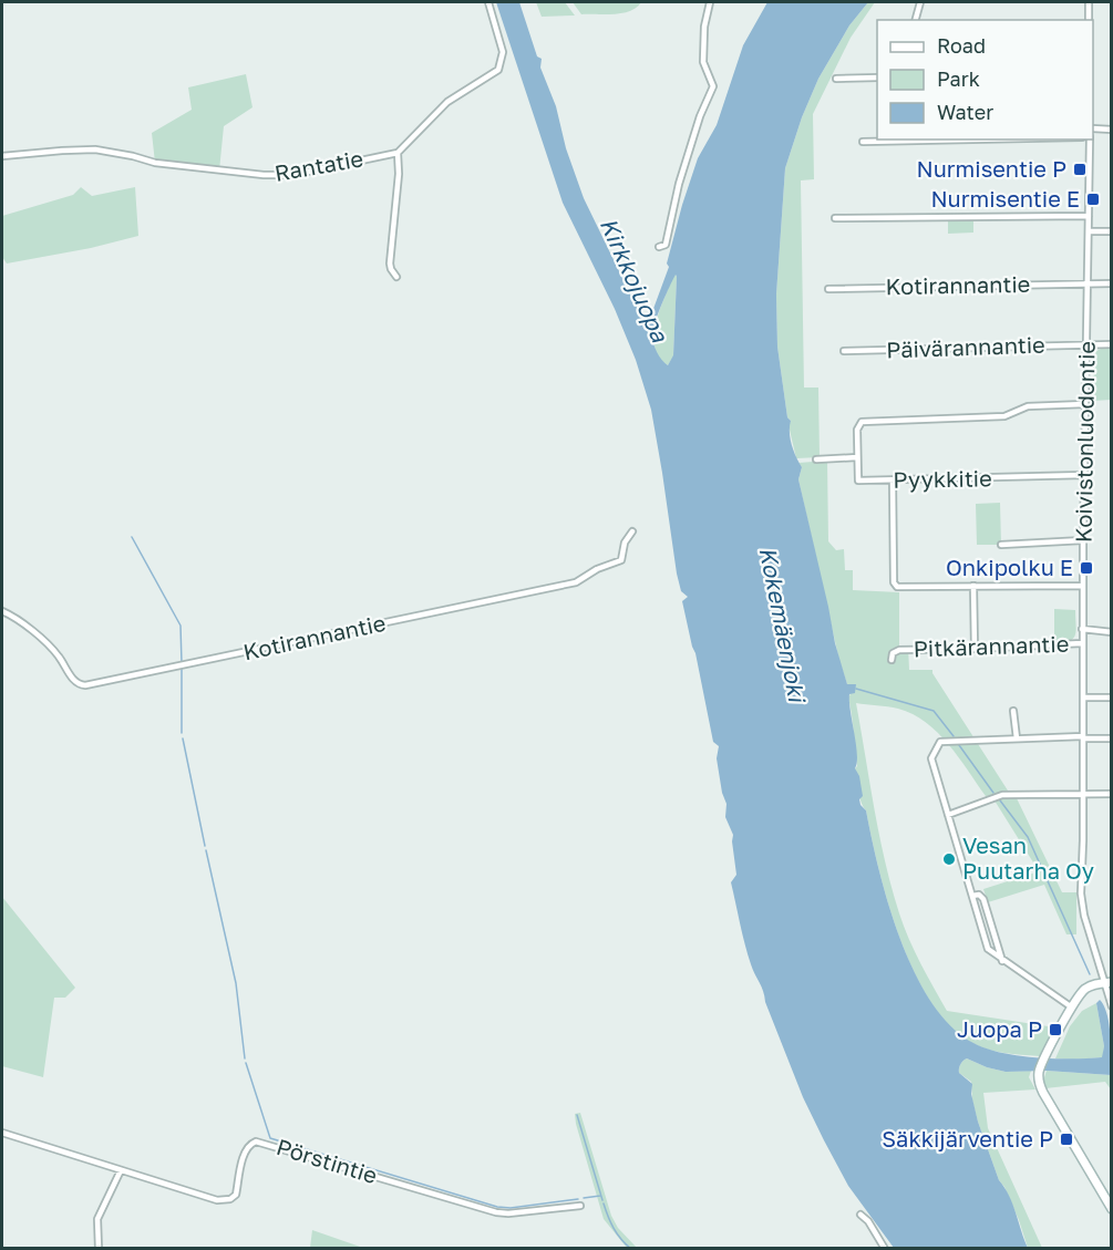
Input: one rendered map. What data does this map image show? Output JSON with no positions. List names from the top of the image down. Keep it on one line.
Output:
{"streets":{"street":["Rantatie","Kotirannantie","Päivärannantie","Koivistonluodontie","Pyykkitie","Pitkärannantie","Pörstintie"]},"crossings":[["Kotirannantie","Koivistonluodontie"],["Päivärannantie","Koivistonluodontie"],["Koivistonluodontie","Pyykkitie"],["Koivistonluodontie","Pitkärannantie"]],"water":["Kirkkojuopa","Kokemäenjoki"],"places":{"transit":["Nurmisentie P","Nurmisentie E","Onkipolku E","Juopa P","Säkkijärventie P"],"other":["Vesan Puutarha Oy"]},"legend":["Road","Park","Water"]}
